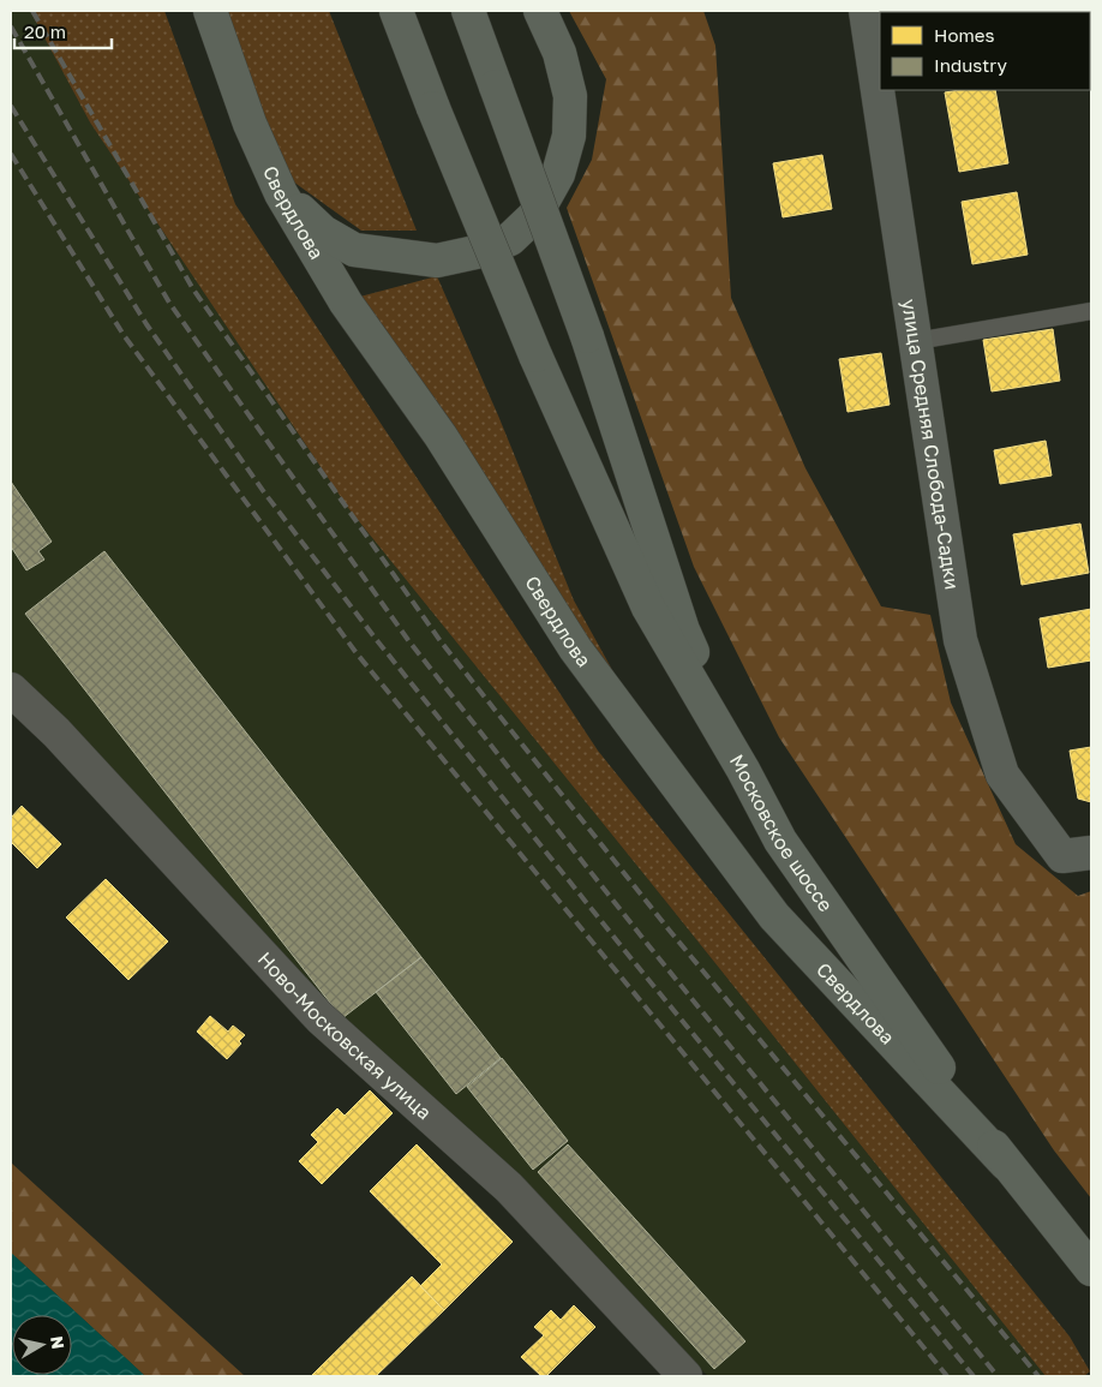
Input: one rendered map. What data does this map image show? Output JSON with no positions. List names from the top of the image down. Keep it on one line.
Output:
{"streets":{"main road":["Свердлова","Московское шоссе"],"street":["улица Средняя Слобода-Садки","Ново-Московская улица"]},"crossings":[["Свердлова","Московское шоссе"]],"legend":["Homes","Industry"],"scale_bar":"20 m","north":"right"}
